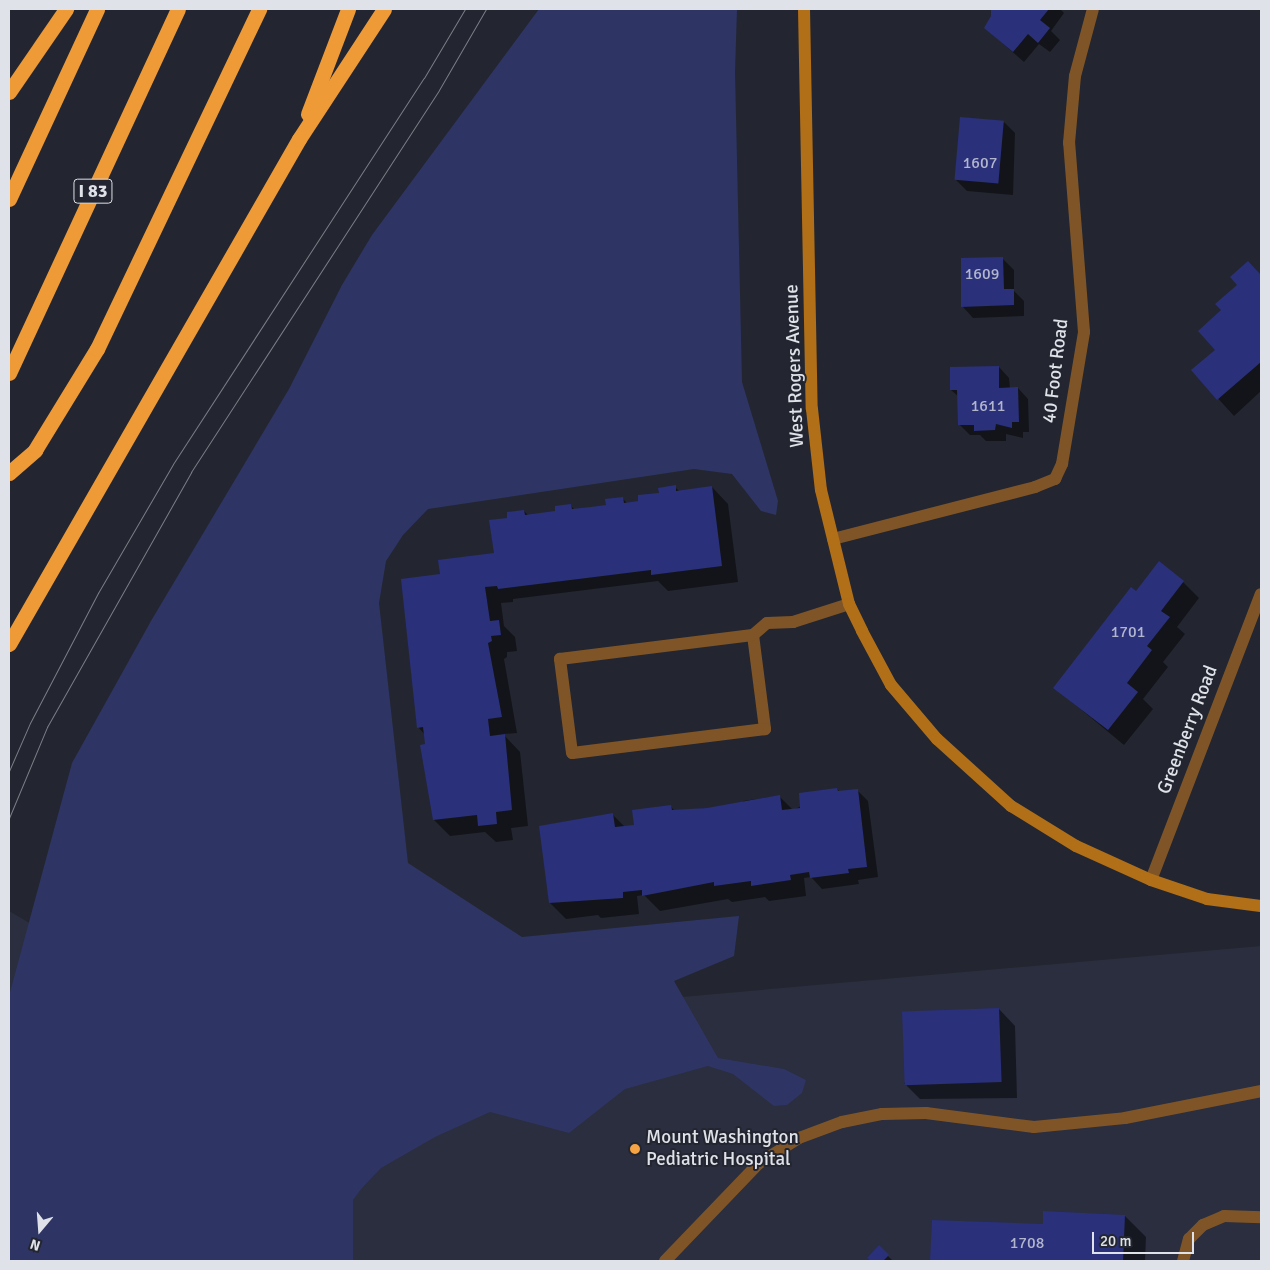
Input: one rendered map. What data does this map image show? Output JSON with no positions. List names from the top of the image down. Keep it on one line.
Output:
{"streets":{"highway":["I 83"],"street":["West Rogers Avenue","40 Foot Road","Greenberry Road"]},"crossings":[["West Rogers Avenue","40 Foot Road"],["West Rogers Avenue","Greenberry Road"]],"places":["Mount Washington Pediatric Hospital"],"house_numbers":["1607","1609","1611","1701","1708"],"scale_bar":"20 m","north":"bottom"}
